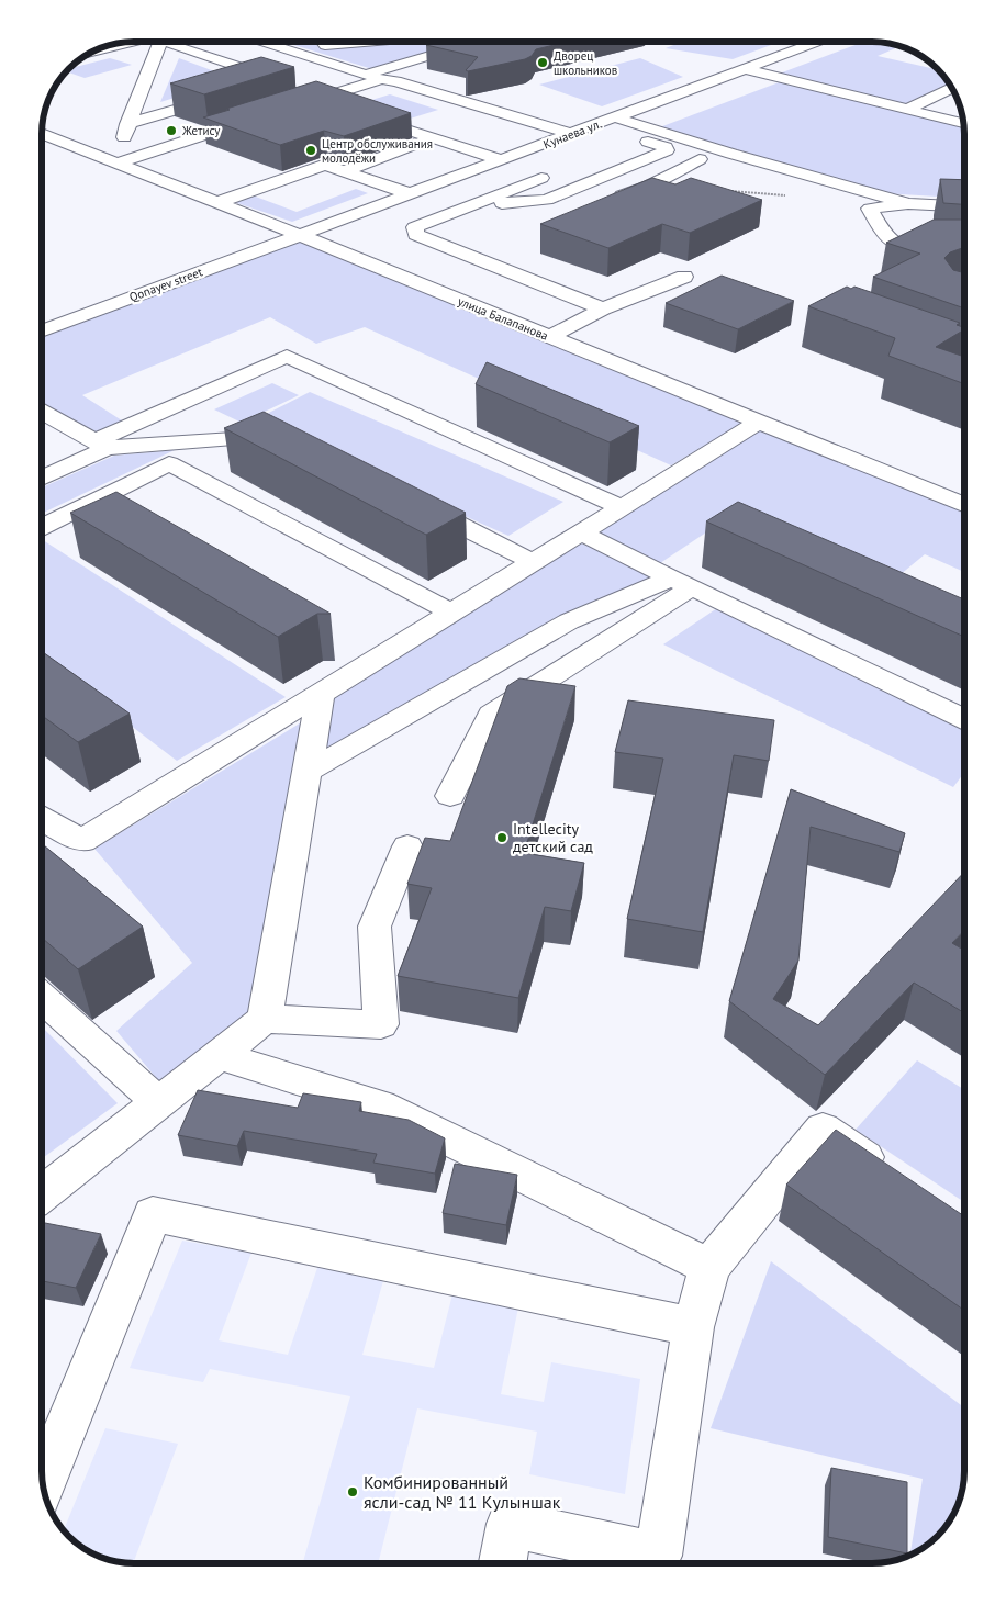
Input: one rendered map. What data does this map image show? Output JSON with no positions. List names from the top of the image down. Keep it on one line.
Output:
{"streets":{"street":["Кунаева ул.","Qonayev street","улица Балапанова"]},"crossings":[["Кунаева ул.","Qonayev street"],["Кунаева ул.","улица Балапанова"],["Qonayev street","улица Балапанова"]],"places":["Дворец школьников","Жетису","Центр обслуживания молодёжи","Intellecity детский сад","Комбинированный ясли-сад № 11 Кулыншак"]}
